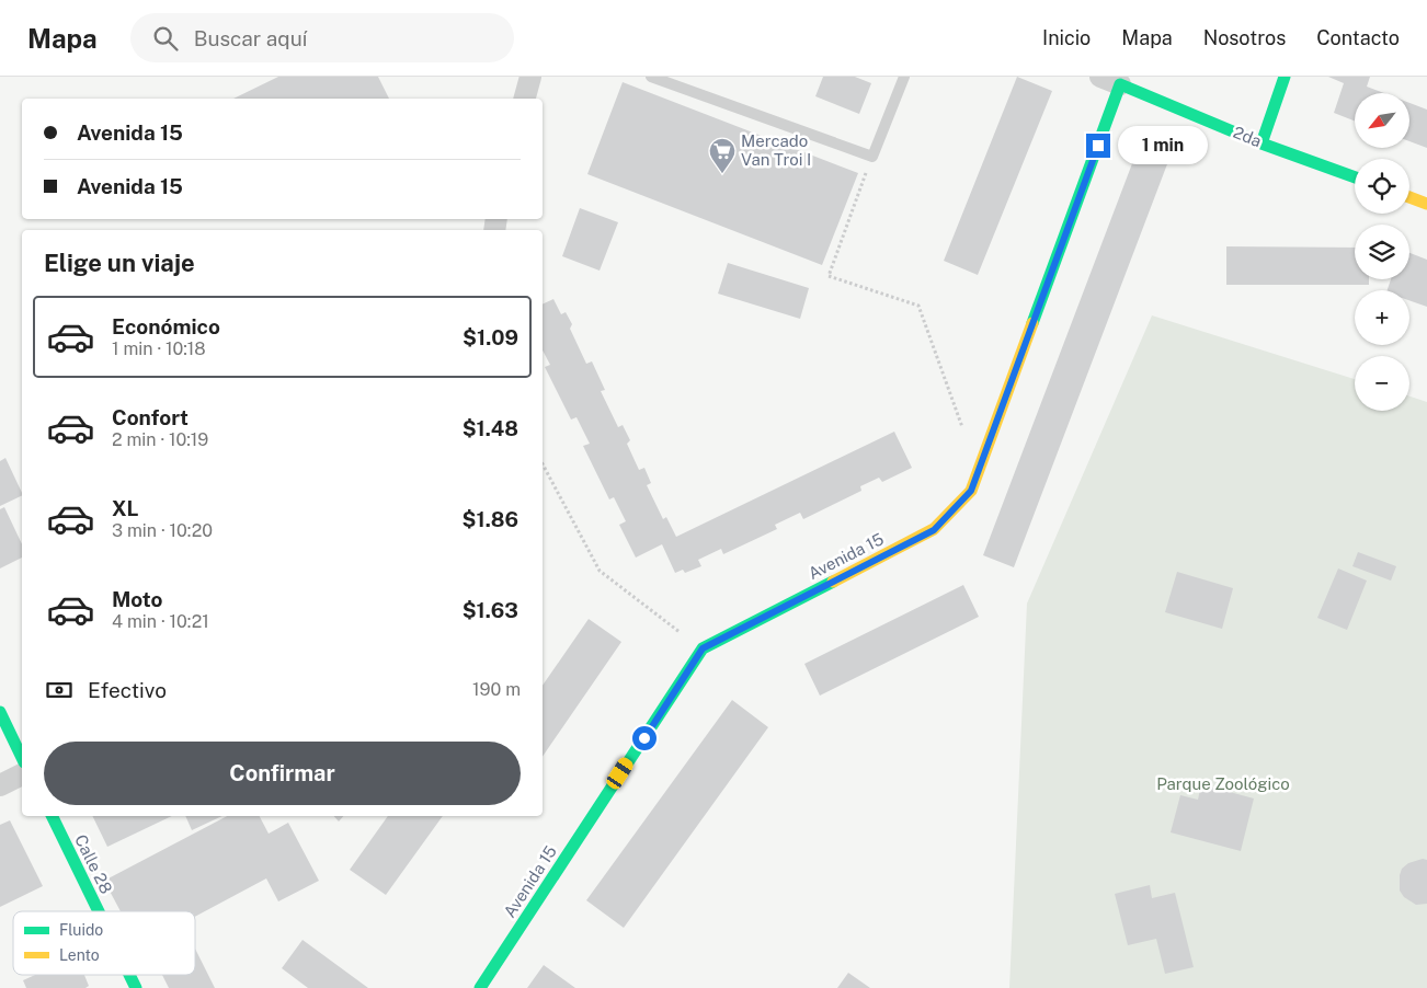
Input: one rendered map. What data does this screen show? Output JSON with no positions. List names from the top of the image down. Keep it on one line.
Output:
{"streets":{"street":["2da","Avenida 15","Calle 28"]},"crossings":[["2da","Avenida 15"]],"parks":["Parque Zoológico"],"places":{"supermarket":["Mercado Van Troi I"]},"legend":["Fluido","Lento"],"north":"bottom left","page":{"header":"Mapa","search":"Buscar aquí","nav":["Inicio","Mapa","Nosotros","Contacto"],"map_buttons":["+","−"],"banner":["Avenida 15","Avenida 15"],"bubble":"1 min","heading":"Elige un viaje","list":[{"name":"Económico","note":"1 min · 10:18","value":"$1.09"},{"name":"Confort","note":"2 min · 10:19","value":"$1.48"},{"name":"XL","note":"3 min · 10:20","value":"$1.86"},{"name":"Moto","note":"4 min · 10:21","value":"$1.63"}],"pay":["Efectivo","190 m"],"buttons":"Confirmar"}}
